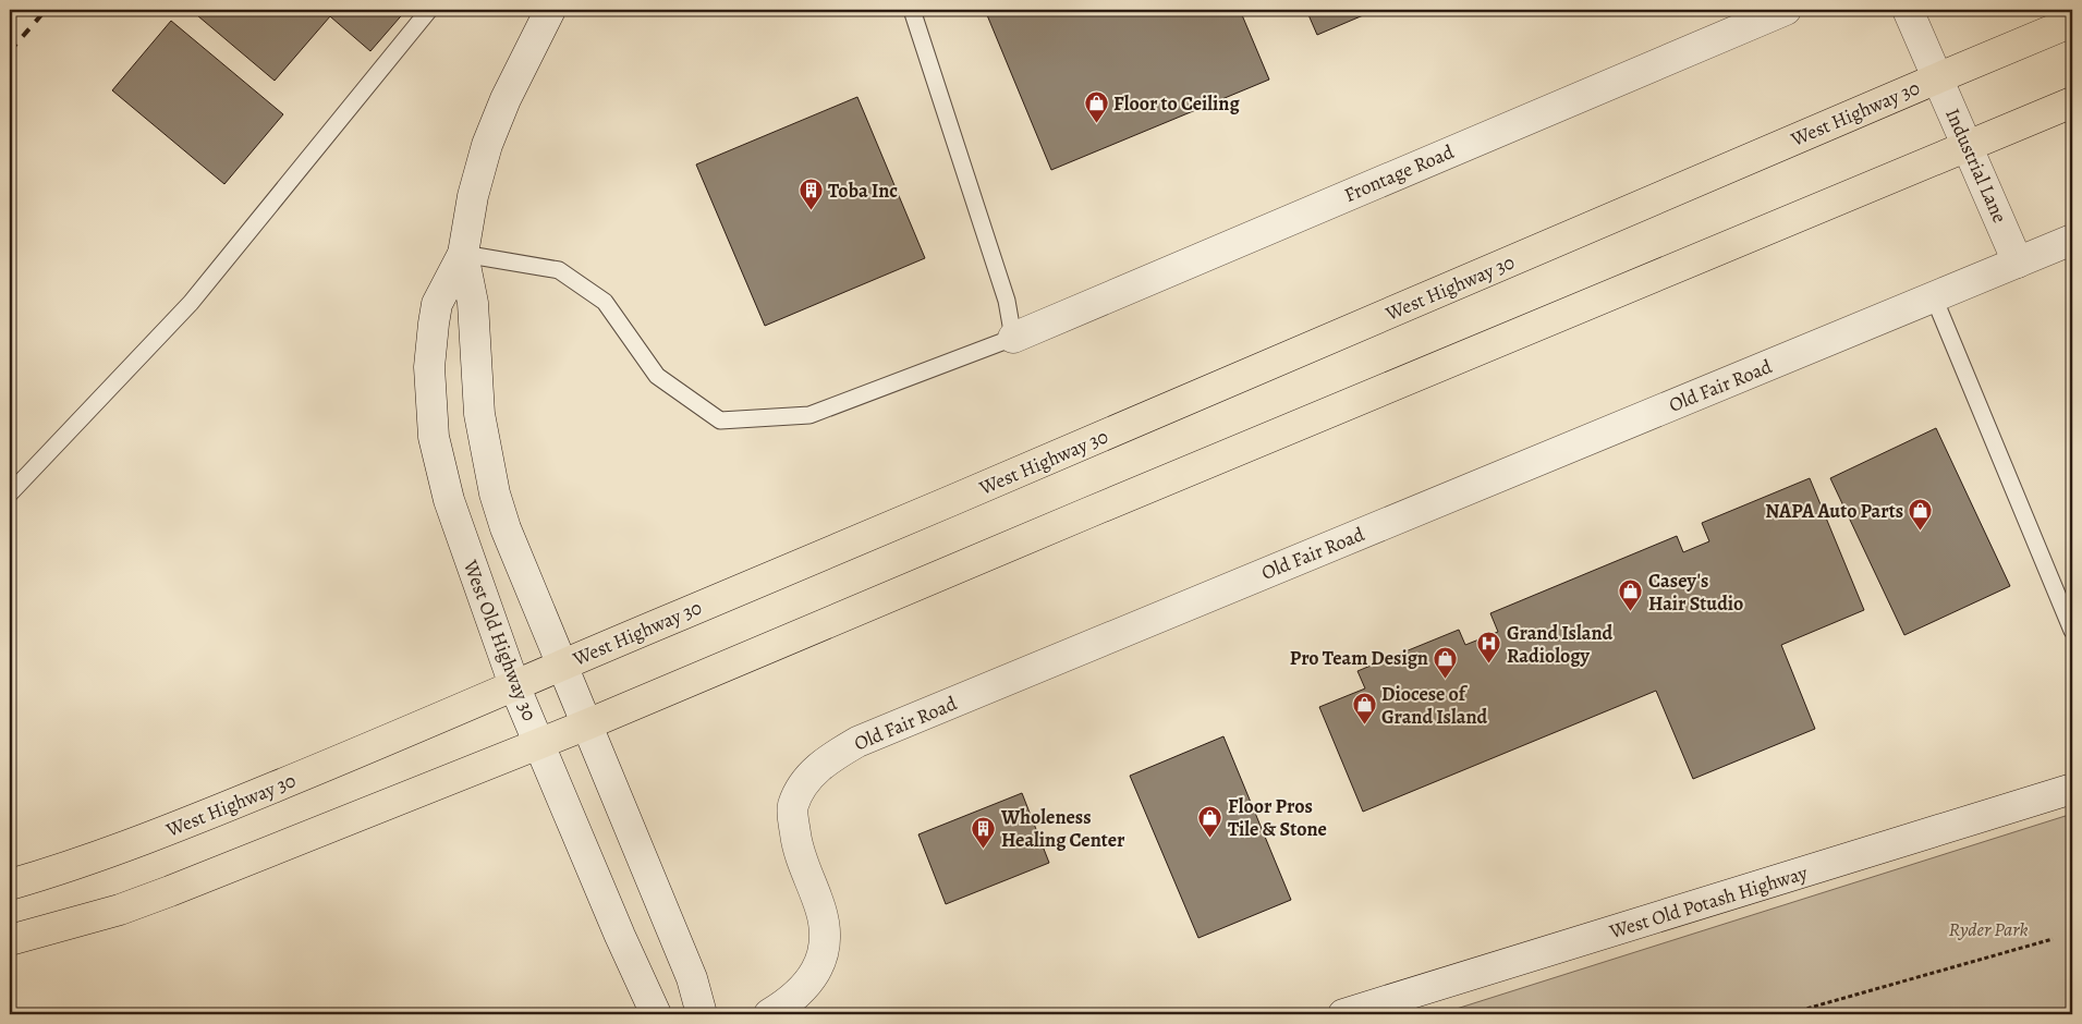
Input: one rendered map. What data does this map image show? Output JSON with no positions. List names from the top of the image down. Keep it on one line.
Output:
{"streets":{"highway":["West Highway 30"],"street":["Industrial Lane","Frontage Road","Old Fair Road","West Old Highway 30","West Old Potash Highway"]},"crossings":[["West Highway 30","Industrial Lane"],["West Highway 30","West Old Highway 30"],["Industrial Lane","Old Fair Road"]],"parks":["Ryder Park"],"places":{"shop":["Floor to Ceiling","NAPA Auto Parts","Casey's Hair Studio","Pro Team Design","Diocese of Grand Island","Floor Pros Tile & Stone"],"building":["Toba Inc","Wholeness Healing Center"],"hospital":["Grand Island Radiology"]}}
